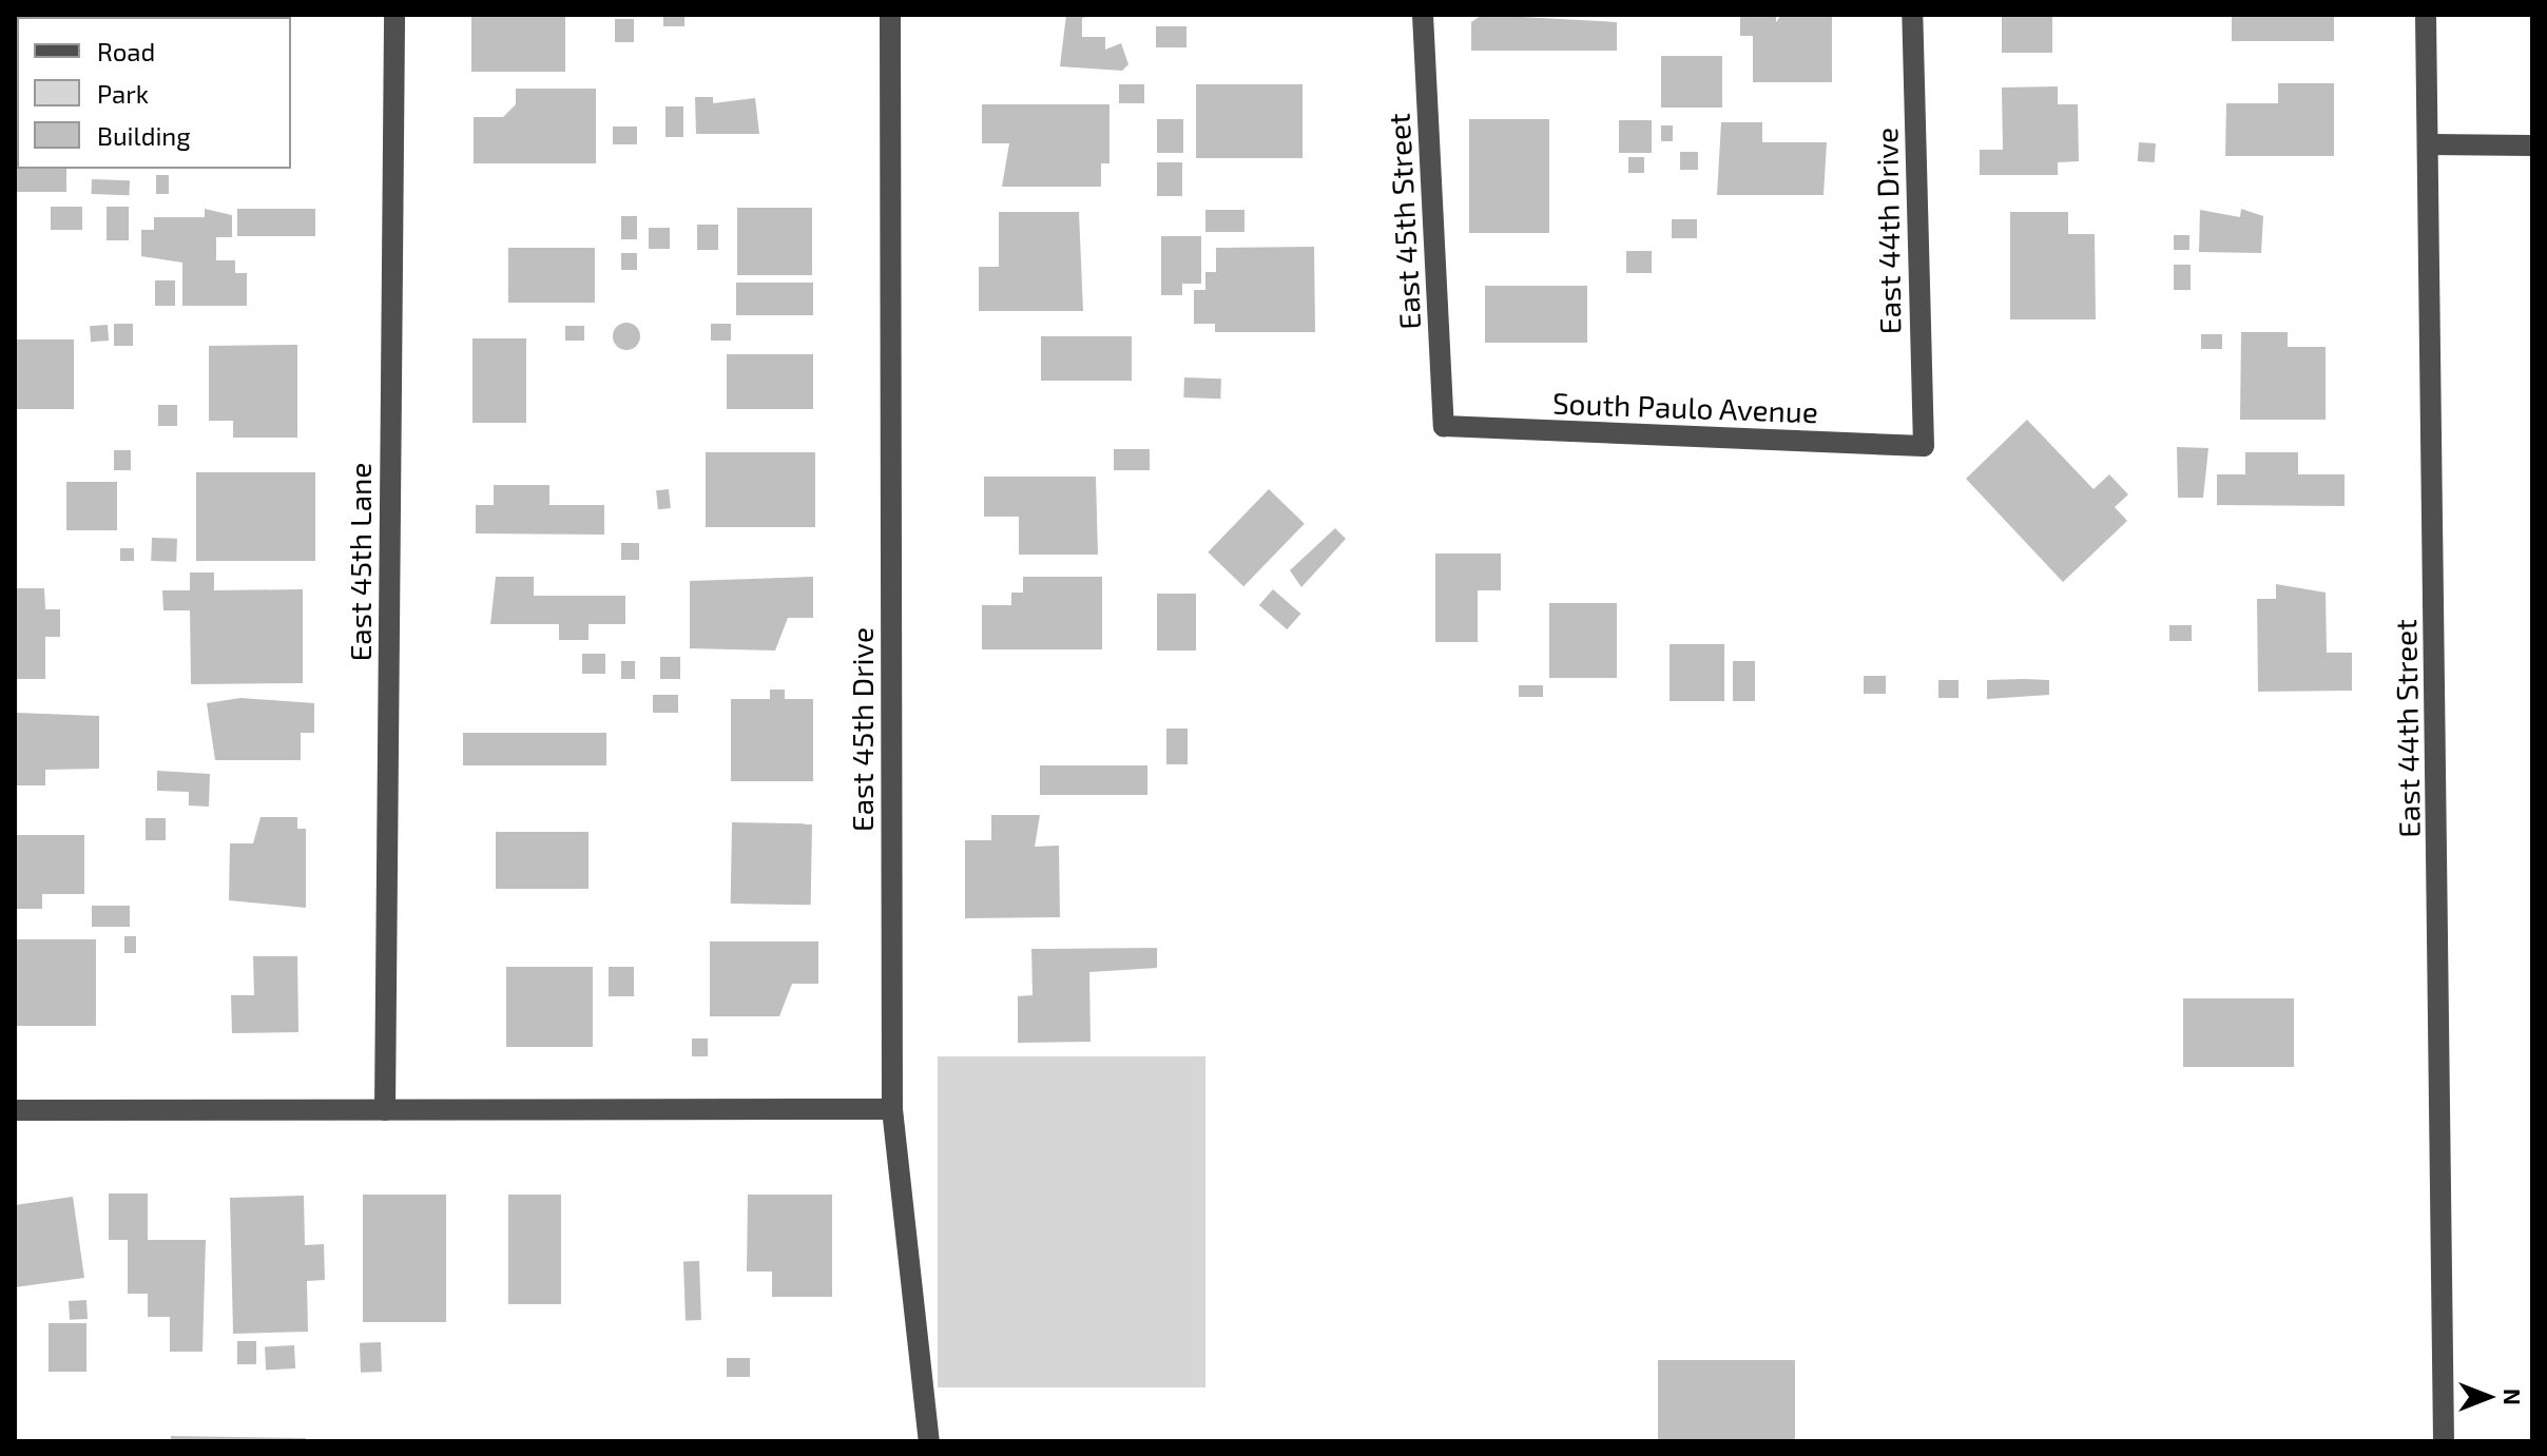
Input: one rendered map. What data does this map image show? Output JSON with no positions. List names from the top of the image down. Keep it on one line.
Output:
{"streets":{"street":["East 45th Street","East 44th Drive","South Paulo Avenue","East 45th Lane","East 44th Street","East 45th Drive"]},"crossings":[["East 45th Street","South Paulo Avenue"],["East 44th Drive","South Paulo Avenue"]],"legend":["Road","Park","Building"],"north":"right"}
